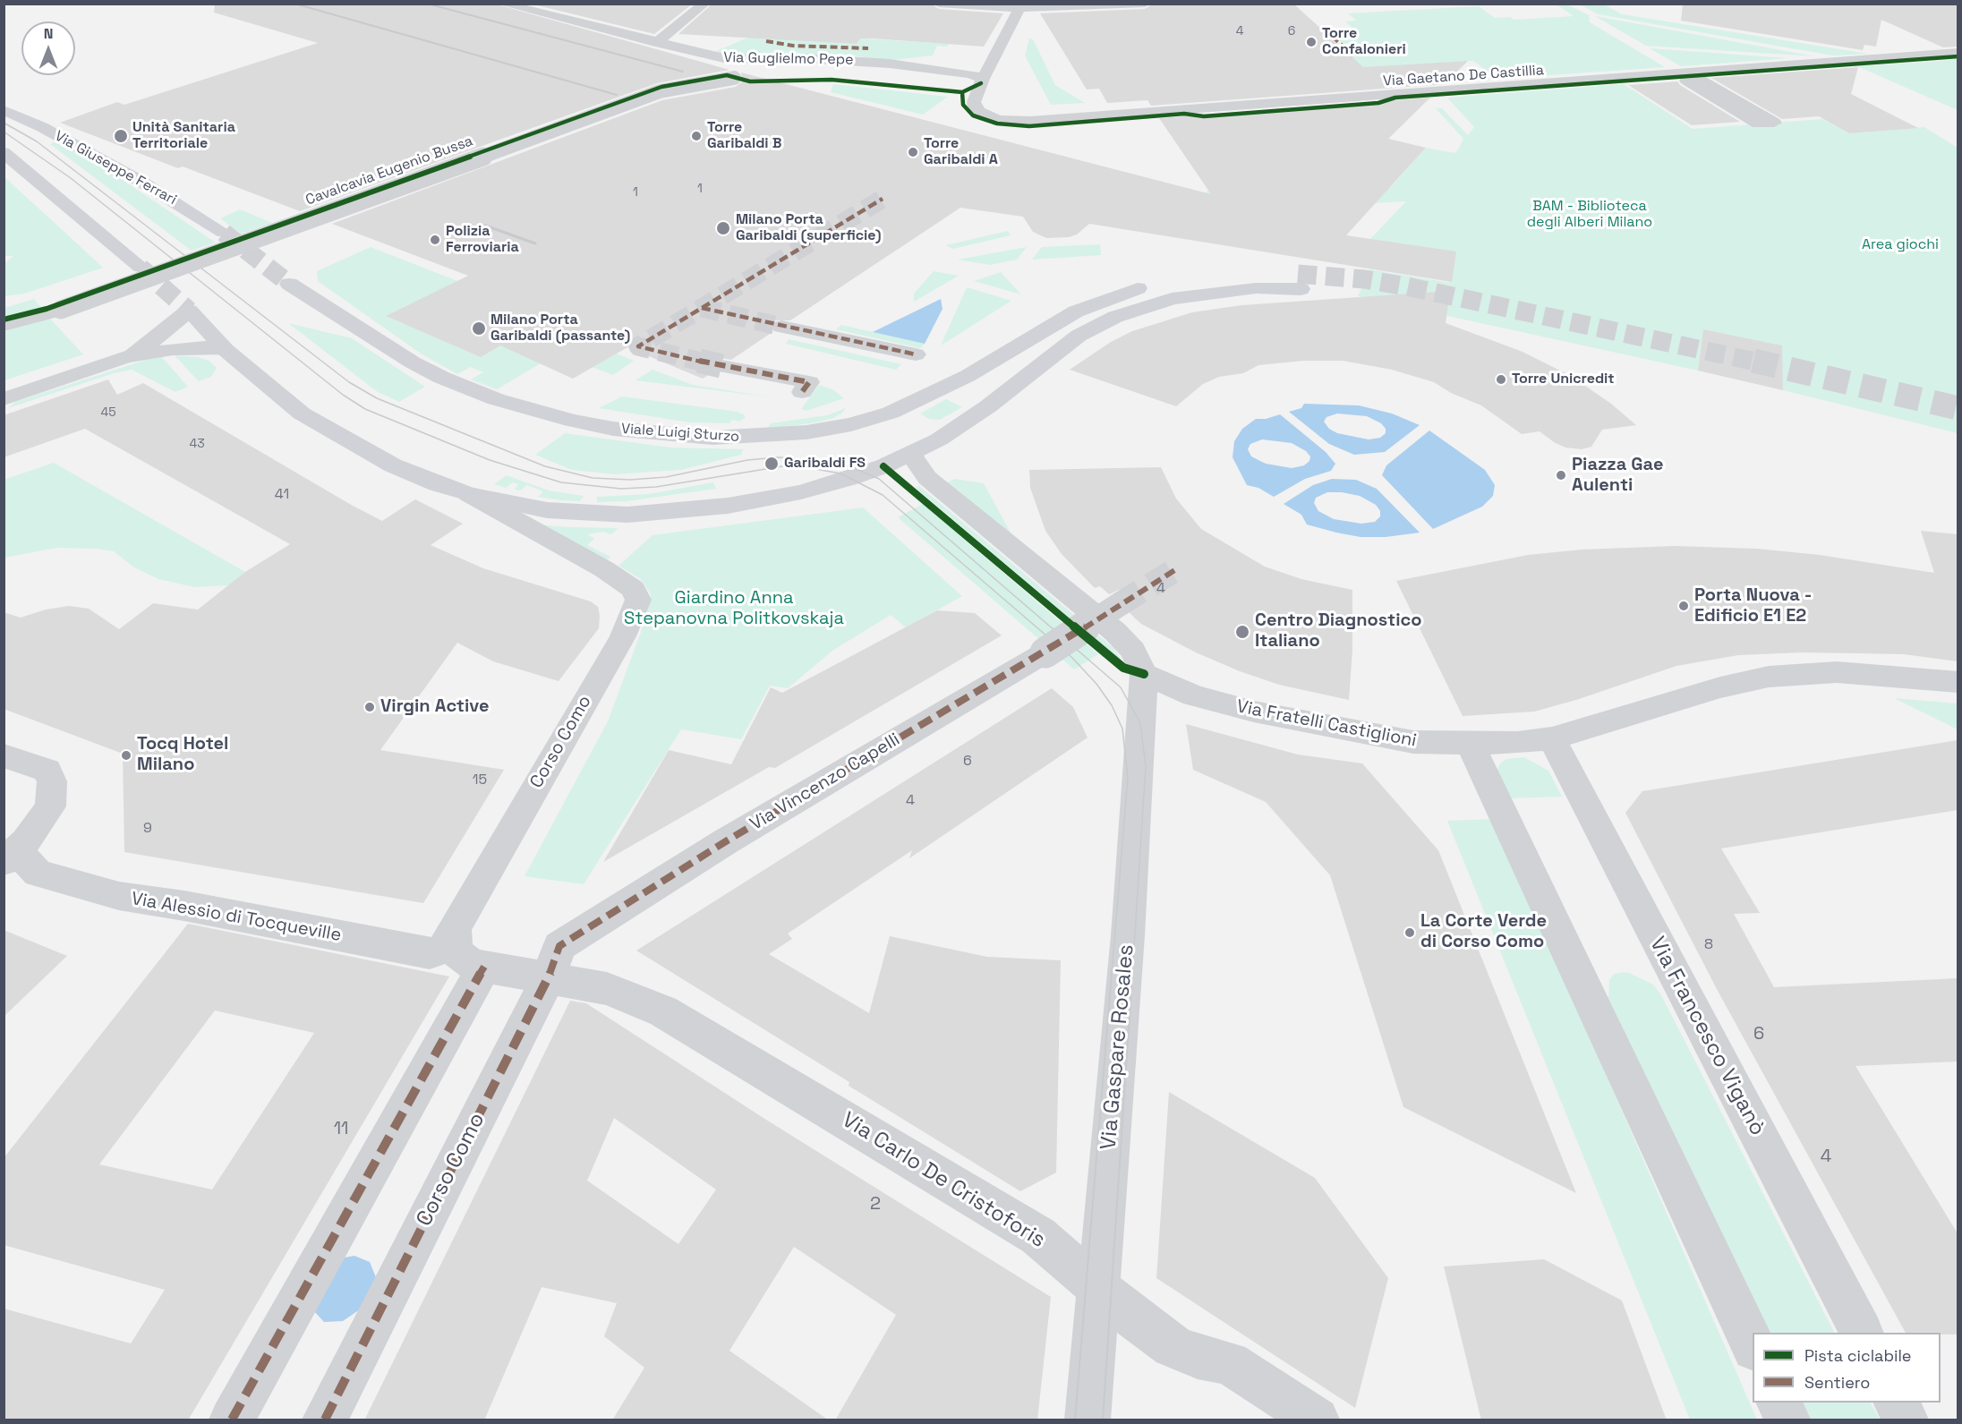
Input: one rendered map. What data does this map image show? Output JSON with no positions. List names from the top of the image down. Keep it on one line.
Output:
{"streets":{"main road":["Via Giuseppe Ferrari","Viale Luigi Sturzo"],"street":["Via Guglielmo Pepe","Via Gaetano De Castillia","Cavalcavia Eugenio Bussa","Via Fratelli Castiglioni","Corso Como","Via Vincenzo Capelli","Via Alessio di Tocqueville","Via Francesco Viganò","Via Gaspare Rosales","Via Carlo De Cristoforis"]},"crossings":[["Via Guglielmo Pepe","Via Gaetano De Castillia"],["Via Guglielmo Pepe","Cavalcavia Eugenio Bussa"],["Via Gaetano De Castillia","Cavalcavia Eugenio Bussa"],["Viale Luigi Sturzo","Corso Como"],["Via Fratelli Castiglioni","Via Francesco Viganò"],["Via Fratelli Castiglioni","Via Gaspare Rosales"],["Corso Como","Via Vincenzo Capelli"],["Corso Como","Via Alessio di Tocqueville"],["Corso Como","Via Carlo De Cristoforis"],["Via Vincenzo Capelli","Via Carlo De Cristoforis"],["Via Gaspare Rosales","Via Carlo De Cristoforis"]],"parks":["BAM - Biblioteca degli Alberi Milano","Area giochi","Giardino Anna Stepanovna Politkovskaja"],"places":["Torre Confalonieri","Unità Sanitaria Territoriale","Torre Garibaldi B","Torre Garibaldi A","Milano Porta Garibaldi (superficie)","Polizia Ferroviaria","Milano Porta Garibaldi (passante)","Torre Unicredit","Garibaldi FS","Piazza Gae Aulenti","Porta Nuova - Edificio E1 E2","Centro Diagnostico Italiano","Virgin Active","Tocq Hotel Milano","La Corte Verde di Corso Como"],"house_numbers":["4","6","1","1","45","43","41","4","6","15","4","9","8","6","11","4","2"],"legend":["Pista ciclabile","Sentiero"],"north":"top"}
